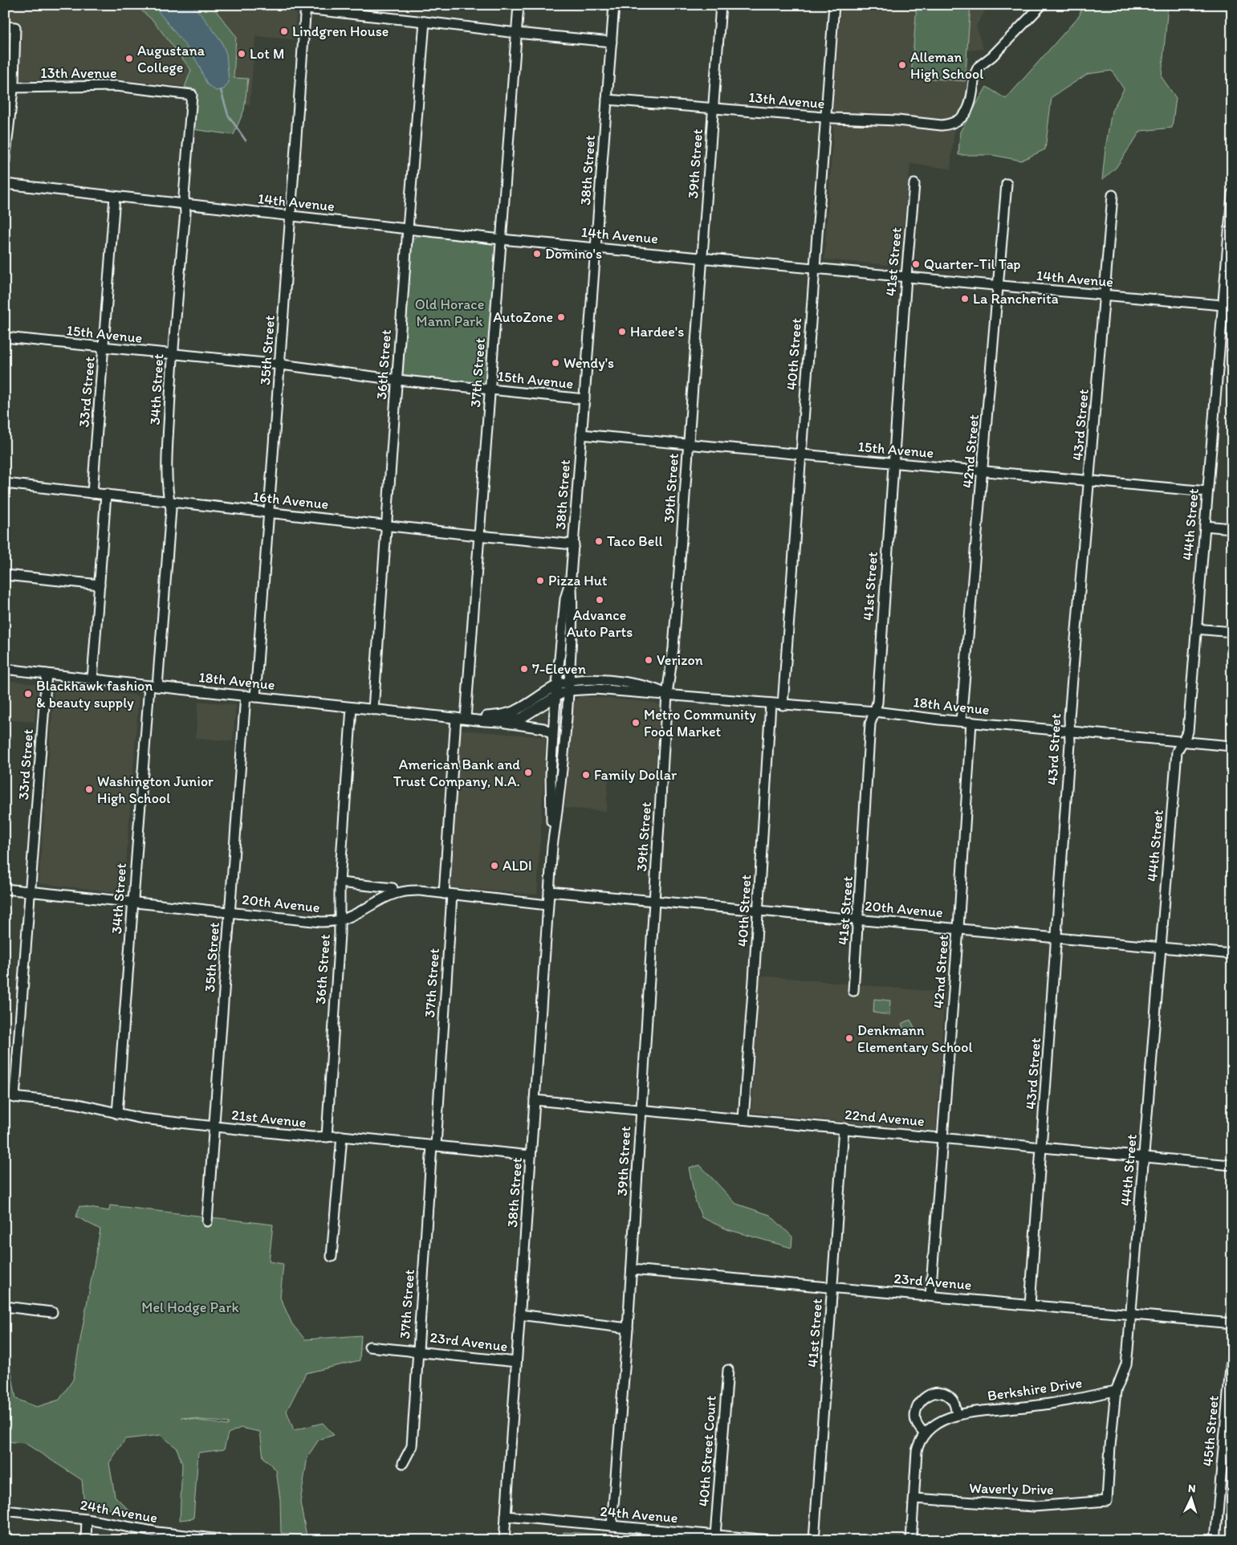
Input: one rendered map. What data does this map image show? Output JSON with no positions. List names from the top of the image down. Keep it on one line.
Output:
{"streets":{"street":["13th Avenue","39th Street","38th Street","14th Avenue","41st Street","15th Avenue","35th Street","40th Street","36th Street","37th Street","34th Street","33rd Street","43rd Street","42nd Street","16th Avenue","44th Street","18th Avenue","20th Avenue","22nd Avenue","21st Avenue","23rd Avenue","Berkshire Drive","45th Street","40th Street Court","Waverly Drive","24th Avenue"]},"crossings":[["13th Avenue","39th Street"],["13th Avenue","38th Street"],["13th Avenue","40th Street"],["13th Avenue","34th Street"],["39th Street","14th Avenue"],["39th Street","15th Avenue"],["39th Street","18th Avenue"],["39th Street","20th Avenue"],["39th Street","22nd Avenue"],["39th Street","23rd Avenue"],["39th Street","24th Avenue"],["38th Street","14th Avenue"],["38th Street","15th Avenue"],["38th Street","16th Avenue"],["38th Street","18th Avenue"],["38th Street","20th Avenue"],["38th Street","22nd Avenue"],["38th Street","21st Avenue"],["38th Street","23rd Avenue"],["38th Street","24th Avenue"],["14th Avenue","41st Street"],["14th Avenue","35th Street"],["14th Avenue","40th Street"],["14th Avenue","36th Street"],["14th Avenue","37th Street"],["14th Avenue","34th Street"],["14th Avenue","33rd Street"],["14th Avenue","43rd Street"],["14th Avenue","42nd Street"],["14th Avenue","44th Street"],["41st Street","15th Avenue"],["41st Street","18th Avenue"],["41st Street","20th Avenue"],["41st Street","22nd Avenue"],["41st Street","23rd Avenue"],["15th Avenue","35th Street"],["15th Avenue","40th Street"],["15th Avenue","36th Street"],["15th Avenue","37th Street"],["15th Avenue","34th Street"],["15th Avenue","33rd Street"],["15th Avenue","43rd Street"],["15th Avenue","42nd Street"],["15th Avenue","44th Street"],["35th Street","16th Avenue"],["35th Street","18th Avenue"],["35th Street","20th Avenue"],["35th Street","21st Avenue"],["40th Street","18th Avenue"],["40th Street","20th Avenue"],["40th Street","22nd Avenue"],["36th Street","16th Avenue"],["36th Street","18th Avenue"],["36th Street","20th Avenue"],["36th Street","21st Avenue"],["37th Street","16th Avenue"],["37th Street","18th Avenue"],["37th Street","20th Avenue"],["37th Street","21st Avenue"],["37th Street","23rd Avenue"],["34th Street","16th Avenue"],["34th Street","18th Avenue"],["34th Street","20th Avenue"],["34th Street","21st Avenue"],["33rd Street","16th Avenue"],["33rd Street","18th Avenue"],["33rd Street","20th Avenue"],["33rd Street","21st Avenue"],["43rd Street","18th Avenue"],["43rd Street","20th Avenue"],["43rd Street","22nd Avenue"],["43rd Street","23rd Avenue"],["42nd Street","18th Avenue"],["42nd Street","20th Avenue"],["42nd Street","22nd Avenue"],["42nd Street","23rd Avenue"],["44th Street","18th Avenue"],["44th Street","20th Avenue"],["44th Street","22nd Avenue"],["44th Street","23rd Avenue"],["44th Street","Berkshire Drive"],["44th Street","Waverly Drive"],["40th Street Court","24th Avenue"]],"parks":["Old Horace Mann Park","Mel Hodge Park"],"places":["Lindgren House","Lot M","Augustana College","Alleman High School","Domino's","Quarter-Til Tap","La Rancherita","AutoZone","Hardee's","Wendy's","Taco Bell","Pizza Hut","Advance Auto Parts","Verizon","7-Eleven","Blackhawk fashion & beauty supply","Metro Community Food Market","American Bank and Trust Company, N.A.","Family Dollar","Washington Junior High School","ALDI","Denkmann Elementary School"],"north":"top"}
